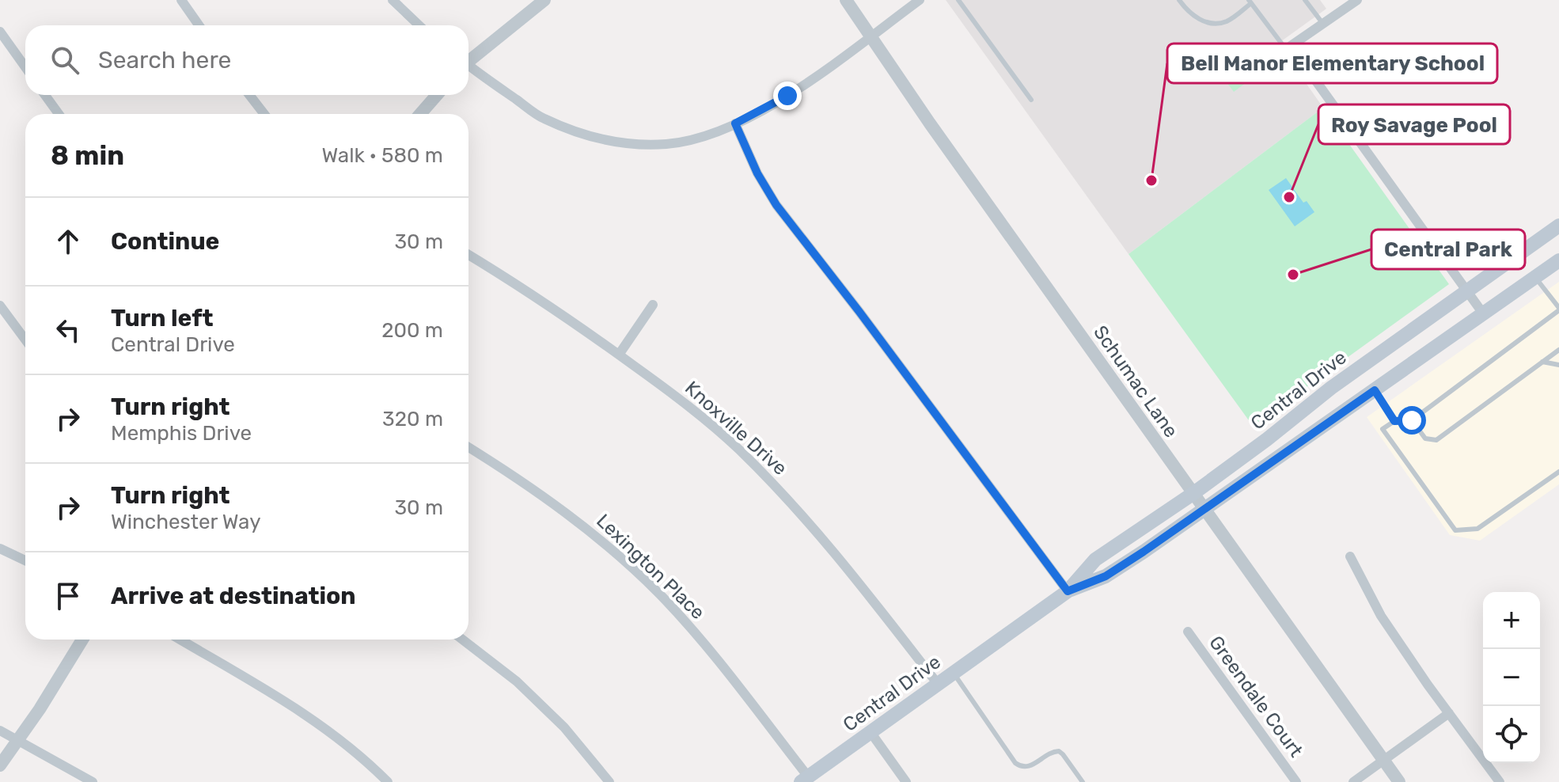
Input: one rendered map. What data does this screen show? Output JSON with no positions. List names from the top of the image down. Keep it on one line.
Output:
{"streets":{"main road":["Central Drive"],"street":["Schumac Lane","Knoxville Drive","Lexington Place","Greendale Court"]},"crossings":[["Schumac Lane","Central Drive"],["Central Drive","Knoxville Drive"],["Central Drive","Lexington Place"]],"places":["Bell Manor Elementary School","Roy Savage Pool","Central Park"],"page":{"search":"Search here","heading":["8 min","Walk · 580 m"],"list":[["Continue","30 m"],["Turn left","Central Drive","200 m"],["Turn right","Memphis Drive","320 m"],["Turn right","Winchester Way","30 m"],"Arrive at destination"],"map_buttons":["+","−"]}}
